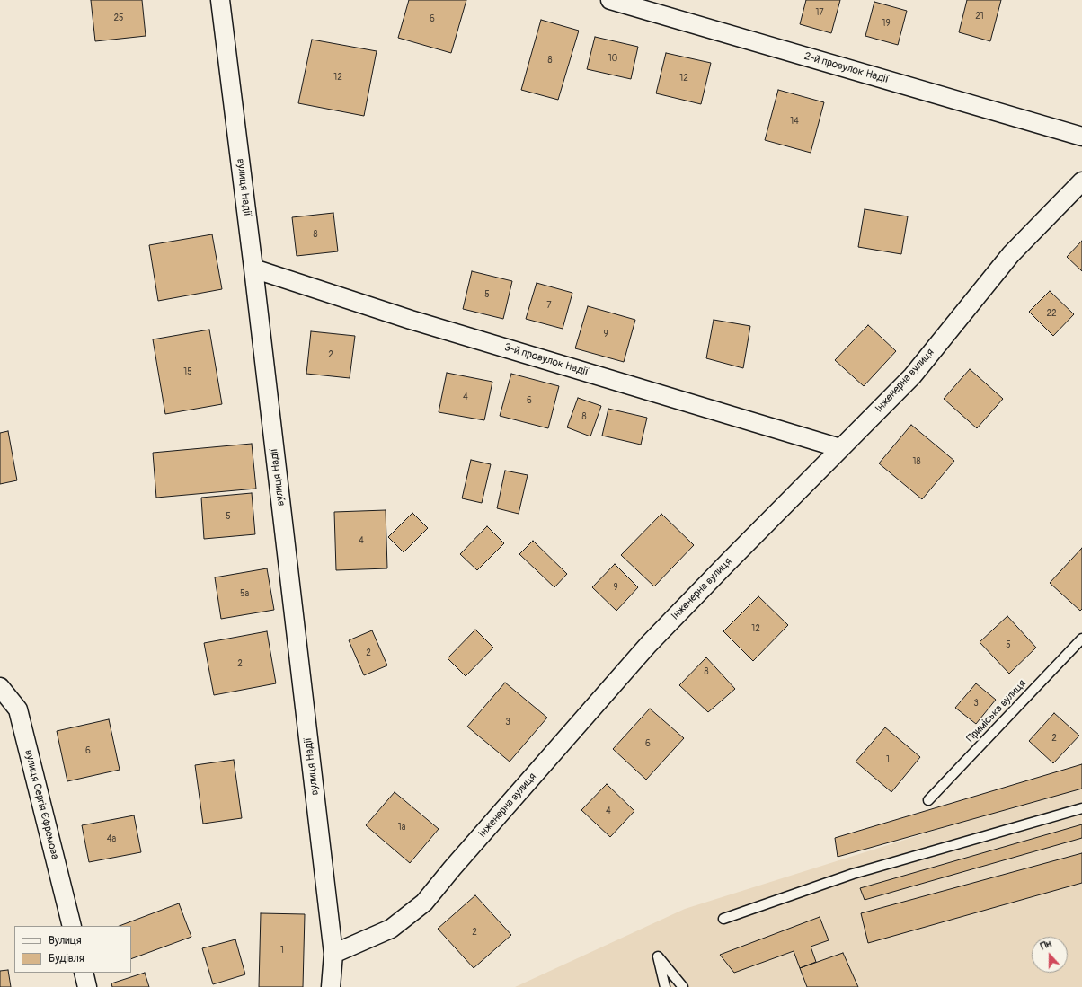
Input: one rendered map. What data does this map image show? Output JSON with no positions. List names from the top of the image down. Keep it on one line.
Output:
{"streets":{"street":["2-й провулок Надії","вулиця Надії","3-й провулок Надії","Інженерна вулиця","вулиця Сергія Єфремова"],"lane":["Приміська вулиця"]},"crossings":[["вулиця Надії","3-й провулок Надії"],["вулиця Надії","Інженерна вулиця"],["3-й провулок Надії","Інженерна вулиця"]],"house_numbers":["17","21","25","6","19","10","8","12","12","14","8","5","7","22","9","2","15","4","6","8","18","5","4","9","5а","12","5","2","2","8","3","3","2","6","6","1","4","1а","4а","2","1"],"legend":["Вулиця","Будівля"],"north":"top"}
